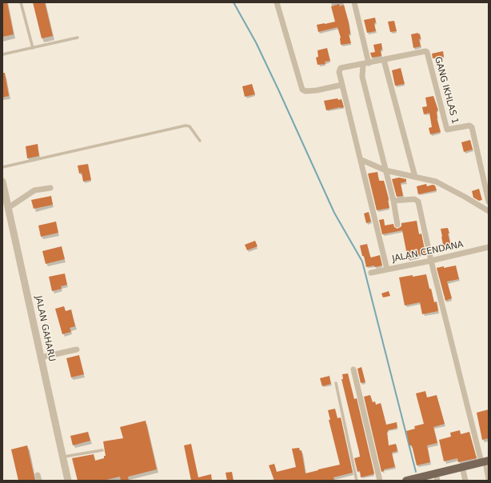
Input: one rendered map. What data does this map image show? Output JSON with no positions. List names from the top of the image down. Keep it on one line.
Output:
{"streets":{"street":["GANG IKHLAS 1","JALAN CENDANA","JALAN GAHARU"]}}
